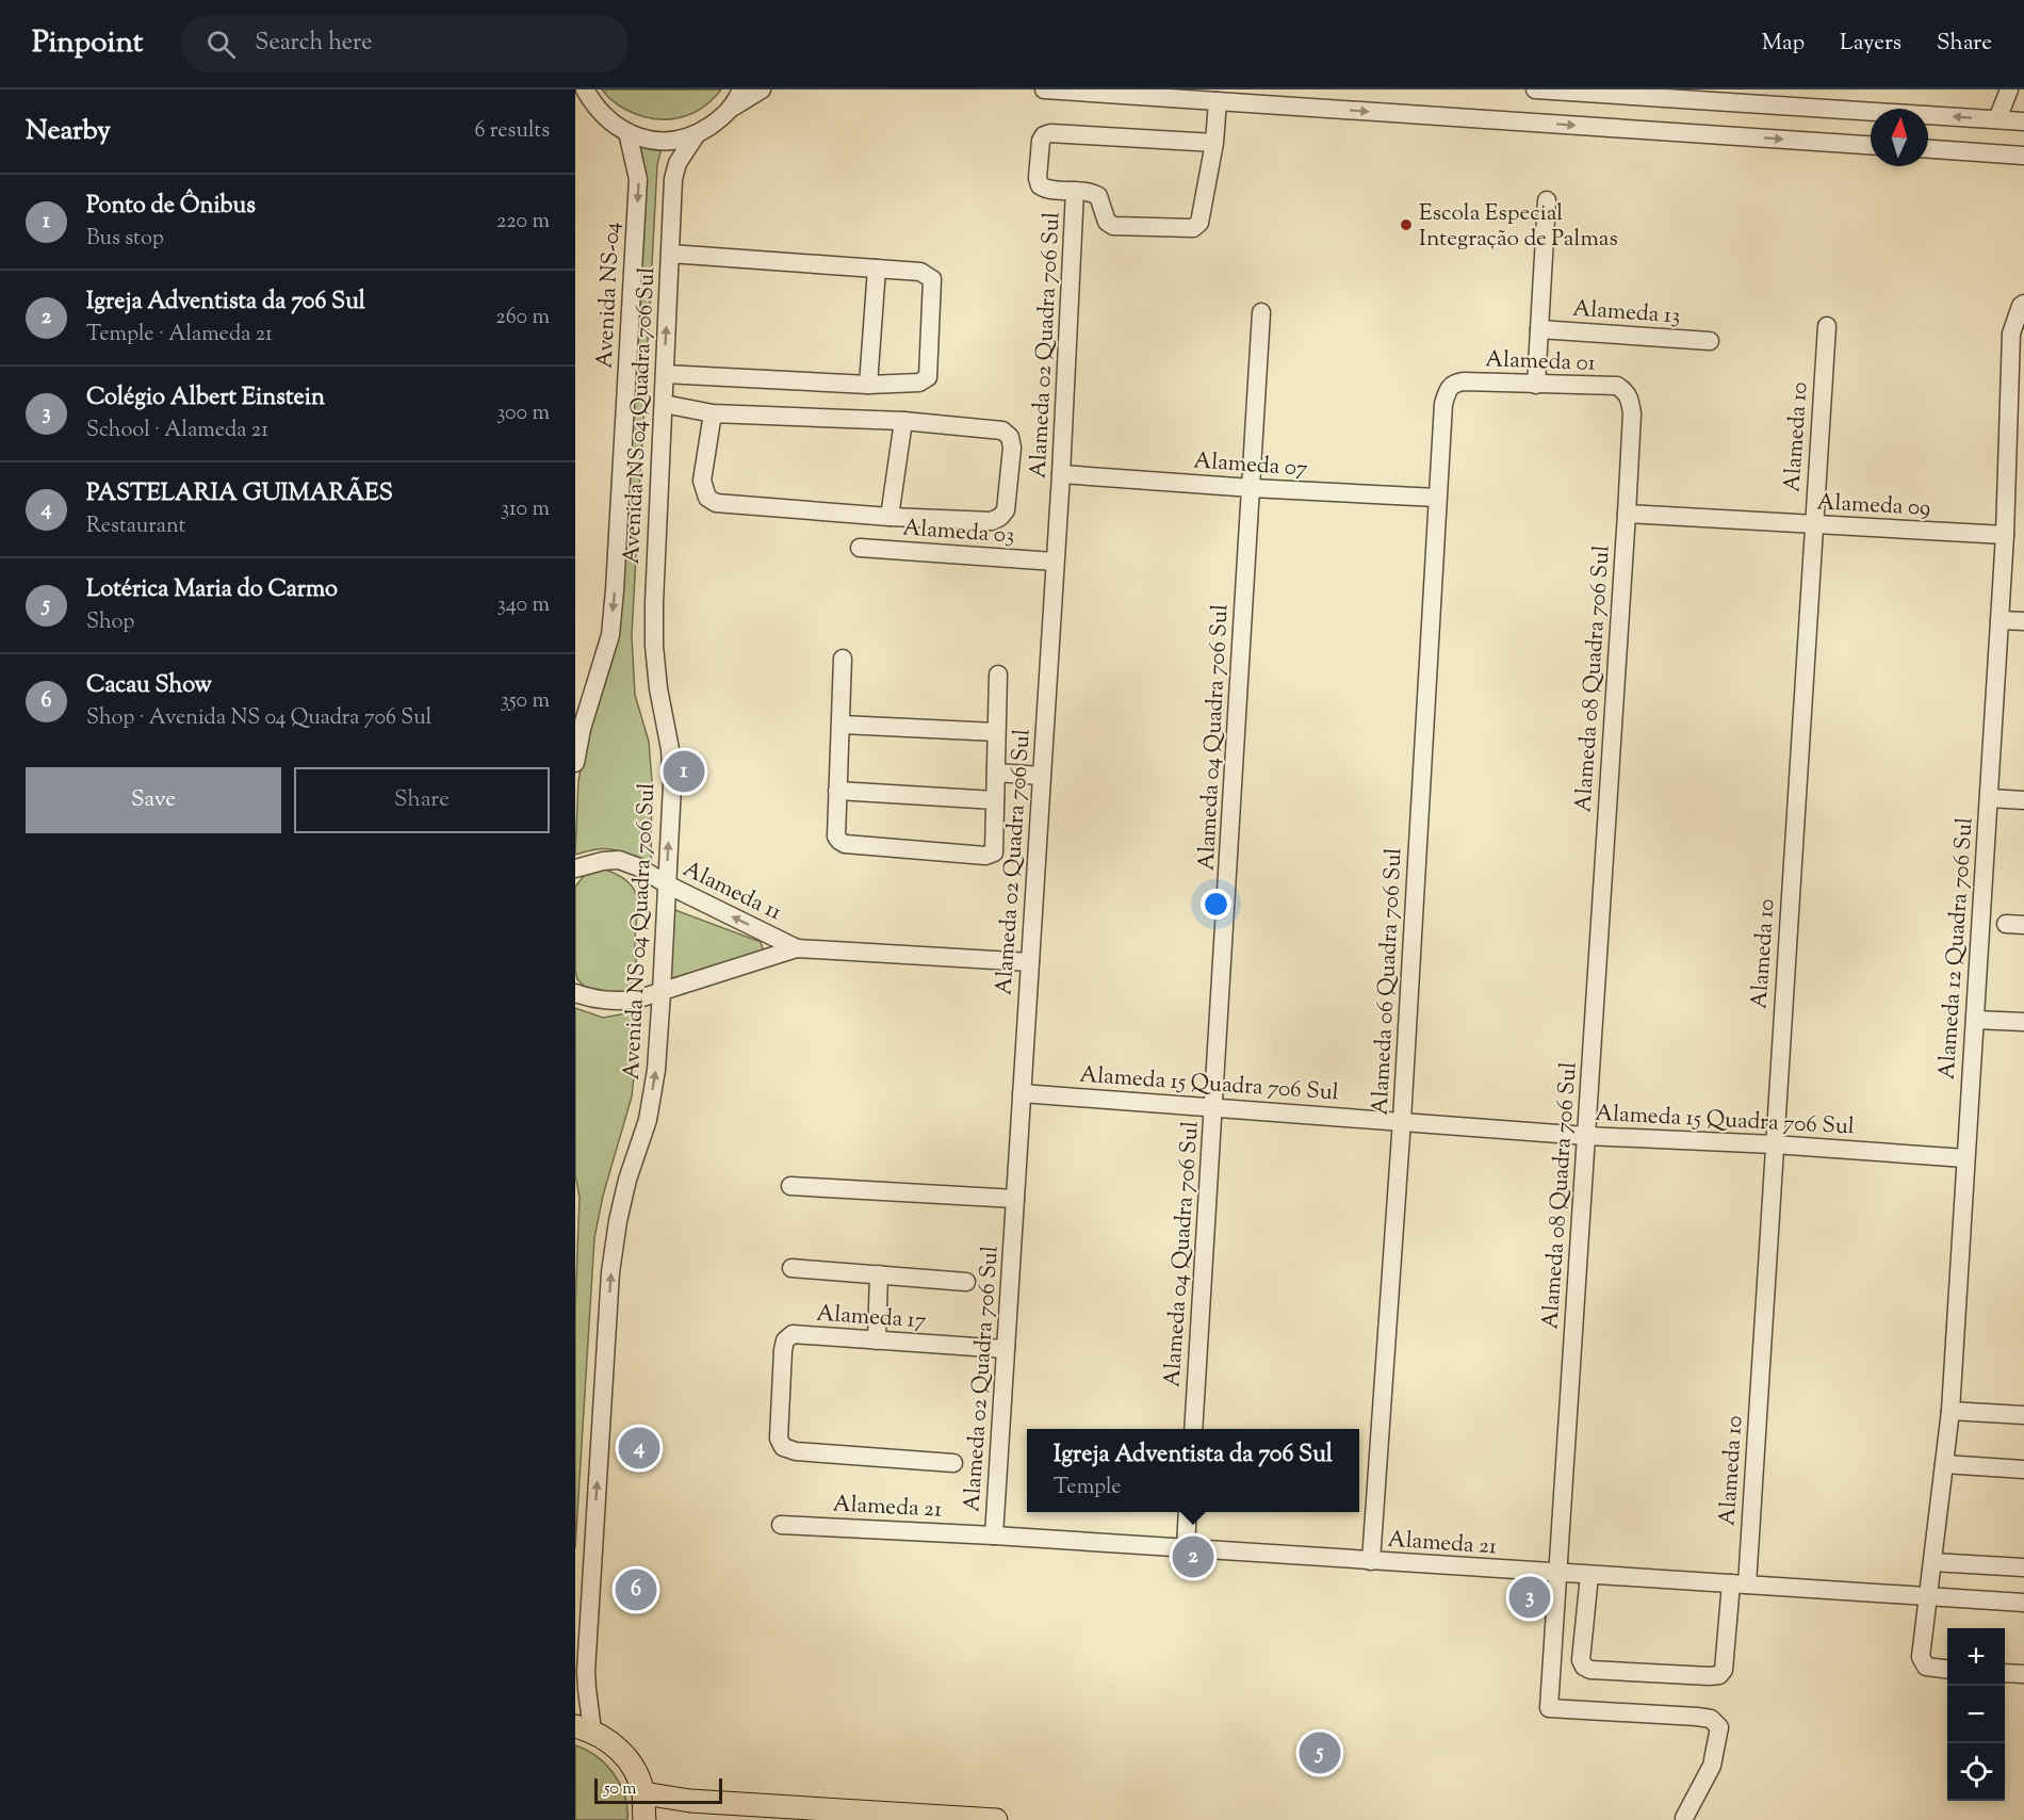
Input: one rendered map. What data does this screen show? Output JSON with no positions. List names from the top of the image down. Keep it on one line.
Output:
{"streets":{"street":["Avenida NS-04","Alameda 13","Alameda 02 Quadra 706 Sul","Alameda 01","Avenida NS 04 Quadra 706 Sul","Alameda 10","Alameda 07","Alameda 09","Alameda 03","Alameda 08 Quadra 706 Sul","Alameda 04 Quadra 706 Sul","Alameda 11","Alameda 12 Quadra 706 Sul","Alameda 06 Quadra 706 Sul","Alameda 15 Quadra 706 Sul","Alameda 17","Alameda 21"]},"crossings":[["Alameda 02 Quadra 706 Sul","Alameda 07"],["Alameda 02 Quadra 706 Sul","Alameda 03"],["Alameda 02 Quadra 706 Sul","Alameda 11"],["Alameda 02 Quadra 706 Sul","Alameda 15 Quadra 706 Sul"],["Alameda 02 Quadra 706 Sul","Alameda 17"],["Alameda 02 Quadra 706 Sul","Alameda 21"],["Alameda 01","Alameda 08 Quadra 706 Sul"],["Alameda 01","Alameda 06 Quadra 706 Sul"],["Avenida NS 04 Quadra 706 Sul","Alameda 11"],["Alameda 10","Alameda 09"],["Alameda 10","Alameda 15 Quadra 706 Sul"],["Alameda 10","Alameda 21"],["Alameda 07","Alameda 04 Quadra 706 Sul"],["Alameda 07","Alameda 06 Quadra 706 Sul"],["Alameda 09","Alameda 08 Quadra 706 Sul"],["Alameda 09","Alameda 12 Quadra 706 Sul"],["Alameda 08 Quadra 706 Sul","Alameda 15 Quadra 706 Sul"],["Alameda 08 Quadra 706 Sul","Alameda 21"],["Alameda 04 Quadra 706 Sul","Alameda 15 Quadra 706 Sul"],["Alameda 12 Quadra 706 Sul","Alameda 15 Quadra 706 Sul"],["Alameda 12 Quadra 706 Sul","Alameda 21"],["Alameda 06 Quadra 706 Sul","Alameda 15 Quadra 706 Sul"],["Alameda 06 Quadra 706 Sul","Alameda 21"]],"one_way":["Avenida NS-04","Avenida NS 04 Quadra 706 Sul"],"places":["Escola Especial Integração de Palmas"],"scale_bar":"50 m","north":"top","page":{"header":"Pinpoint","search":"Search here","nav":["Map","Layers","Share"],"heading":["Nearby","6 results"],"list":[{"mark":"1","name":"Ponto de Ônibus","note":"Bus stop","value":"220 m"},{"mark":"2","name":"Igreja Adventista da 706 Sul","note":"Temple · Alameda 21","value":"260 m"},{"mark":"3","name":"Colégio Albert Einstein","note":"School · Alameda 21","value":"300 m"},{"mark":"4","name":"PASTELARIA GUIMARÃES","note":"Restaurant","value":"310 m"},{"mark":"5","name":"Lotérica Maria do Carmo","note":"Shop","value":"340 m"},{"mark":"6","name":"Cacau Show","note":"Shop · Avenida NS 04 Quadra 706 Sul","value":"350 m"}],"buttons":["Save","Share"],"pins":["1","4","2","6","3","5"],"popup":["Igreja Adventista da 706 Sul","Temple"],"map_buttons":["+","−"],"scale":"50 m"}}
